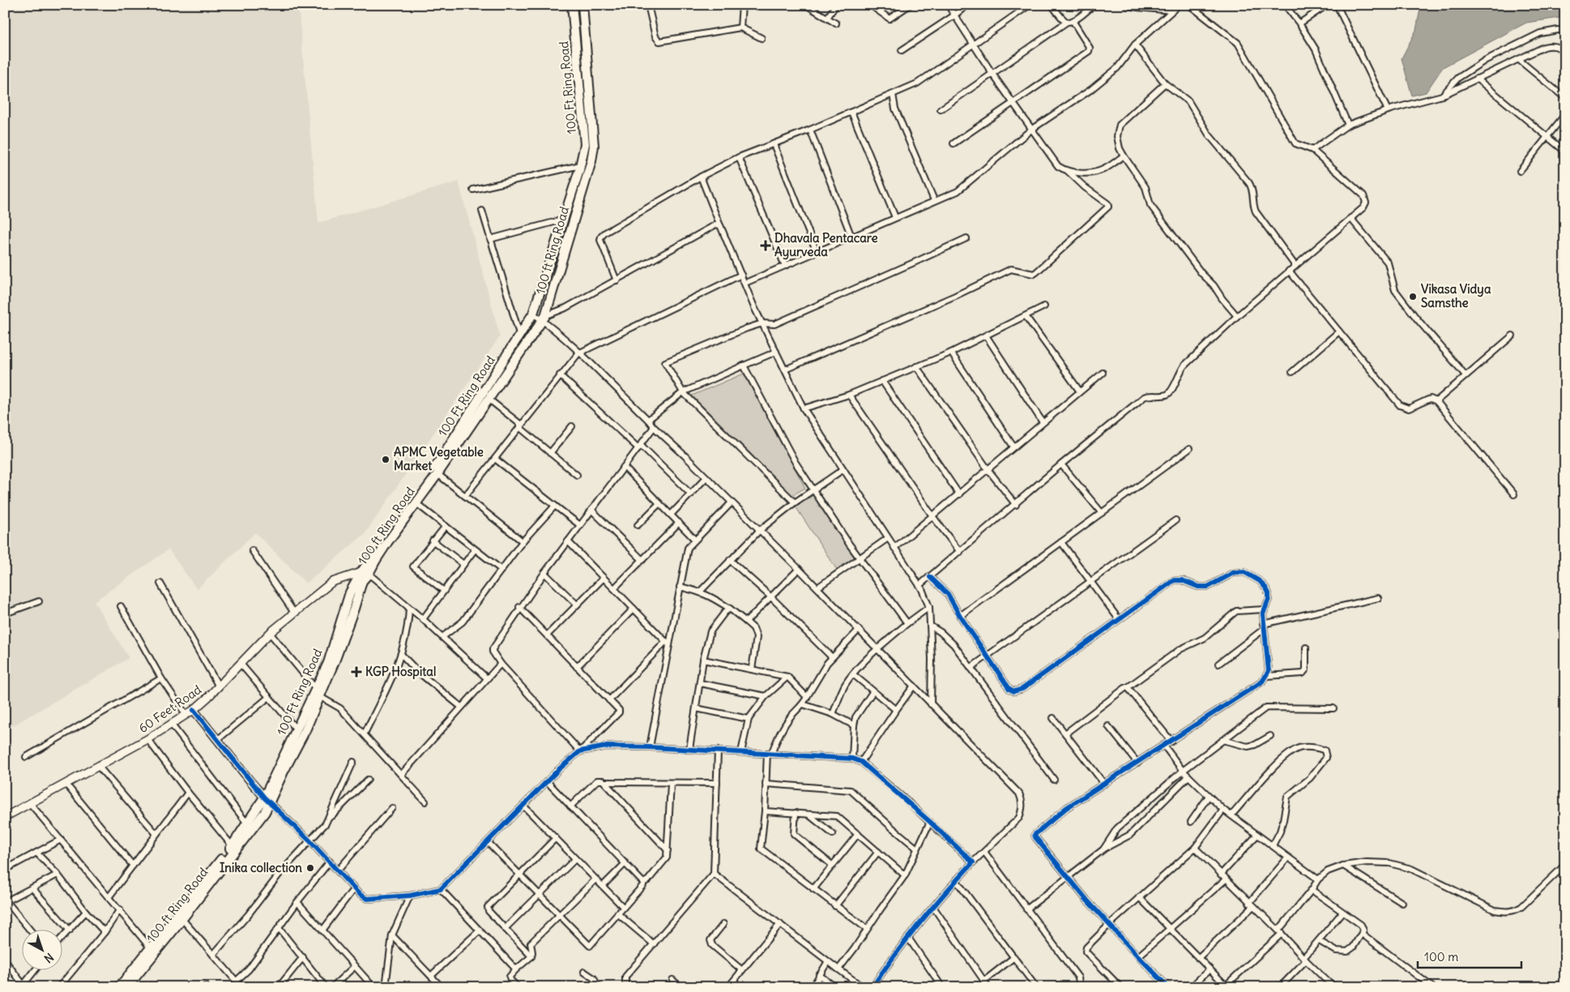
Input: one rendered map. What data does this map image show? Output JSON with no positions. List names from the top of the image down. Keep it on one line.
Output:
{"streets":{"main road":["100 Ft Ring Road","100 ft Ring Road"],"street":["60 Feet Road"]},"crossings":[["100 Ft Ring Road","100 ft Ring Road"],["100 Ft Ring Road","60 Feet Road"],["100 ft Ring Road","60 Feet Road"]],"places":{"health":["Dhavala Pentacare Ayurveda","KGP Hospital"],"other":["Vikasa Vidya Samsthe","APMC Vegetable Market","Inika collection"]},"scale_bar":"100 m","north":"bottom right"}
